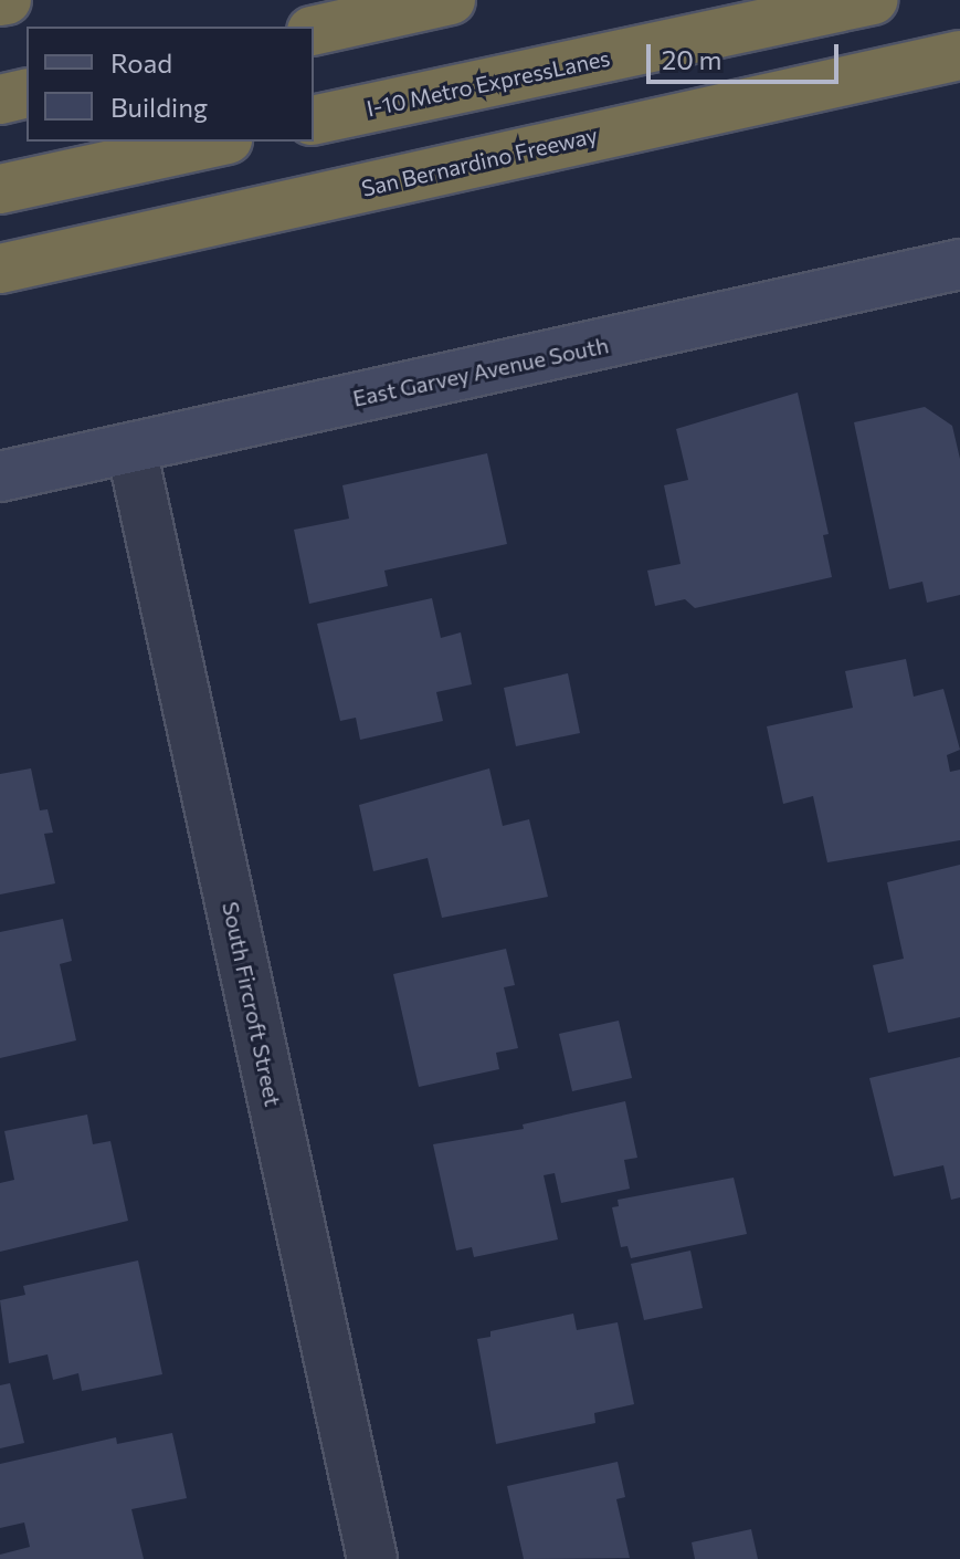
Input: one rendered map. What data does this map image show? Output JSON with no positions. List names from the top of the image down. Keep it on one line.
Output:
{"streets":{"highway":["I-10 Metro ExpressLanes","San Bernardino Freeway"],"street":["East Garvey Avenue South","South Fircroft Street"]},"crossings":[["East Garvey Avenue South","South Fircroft Street"]],"legend":["Road","Building"],"scale_bar":"20 m"}
